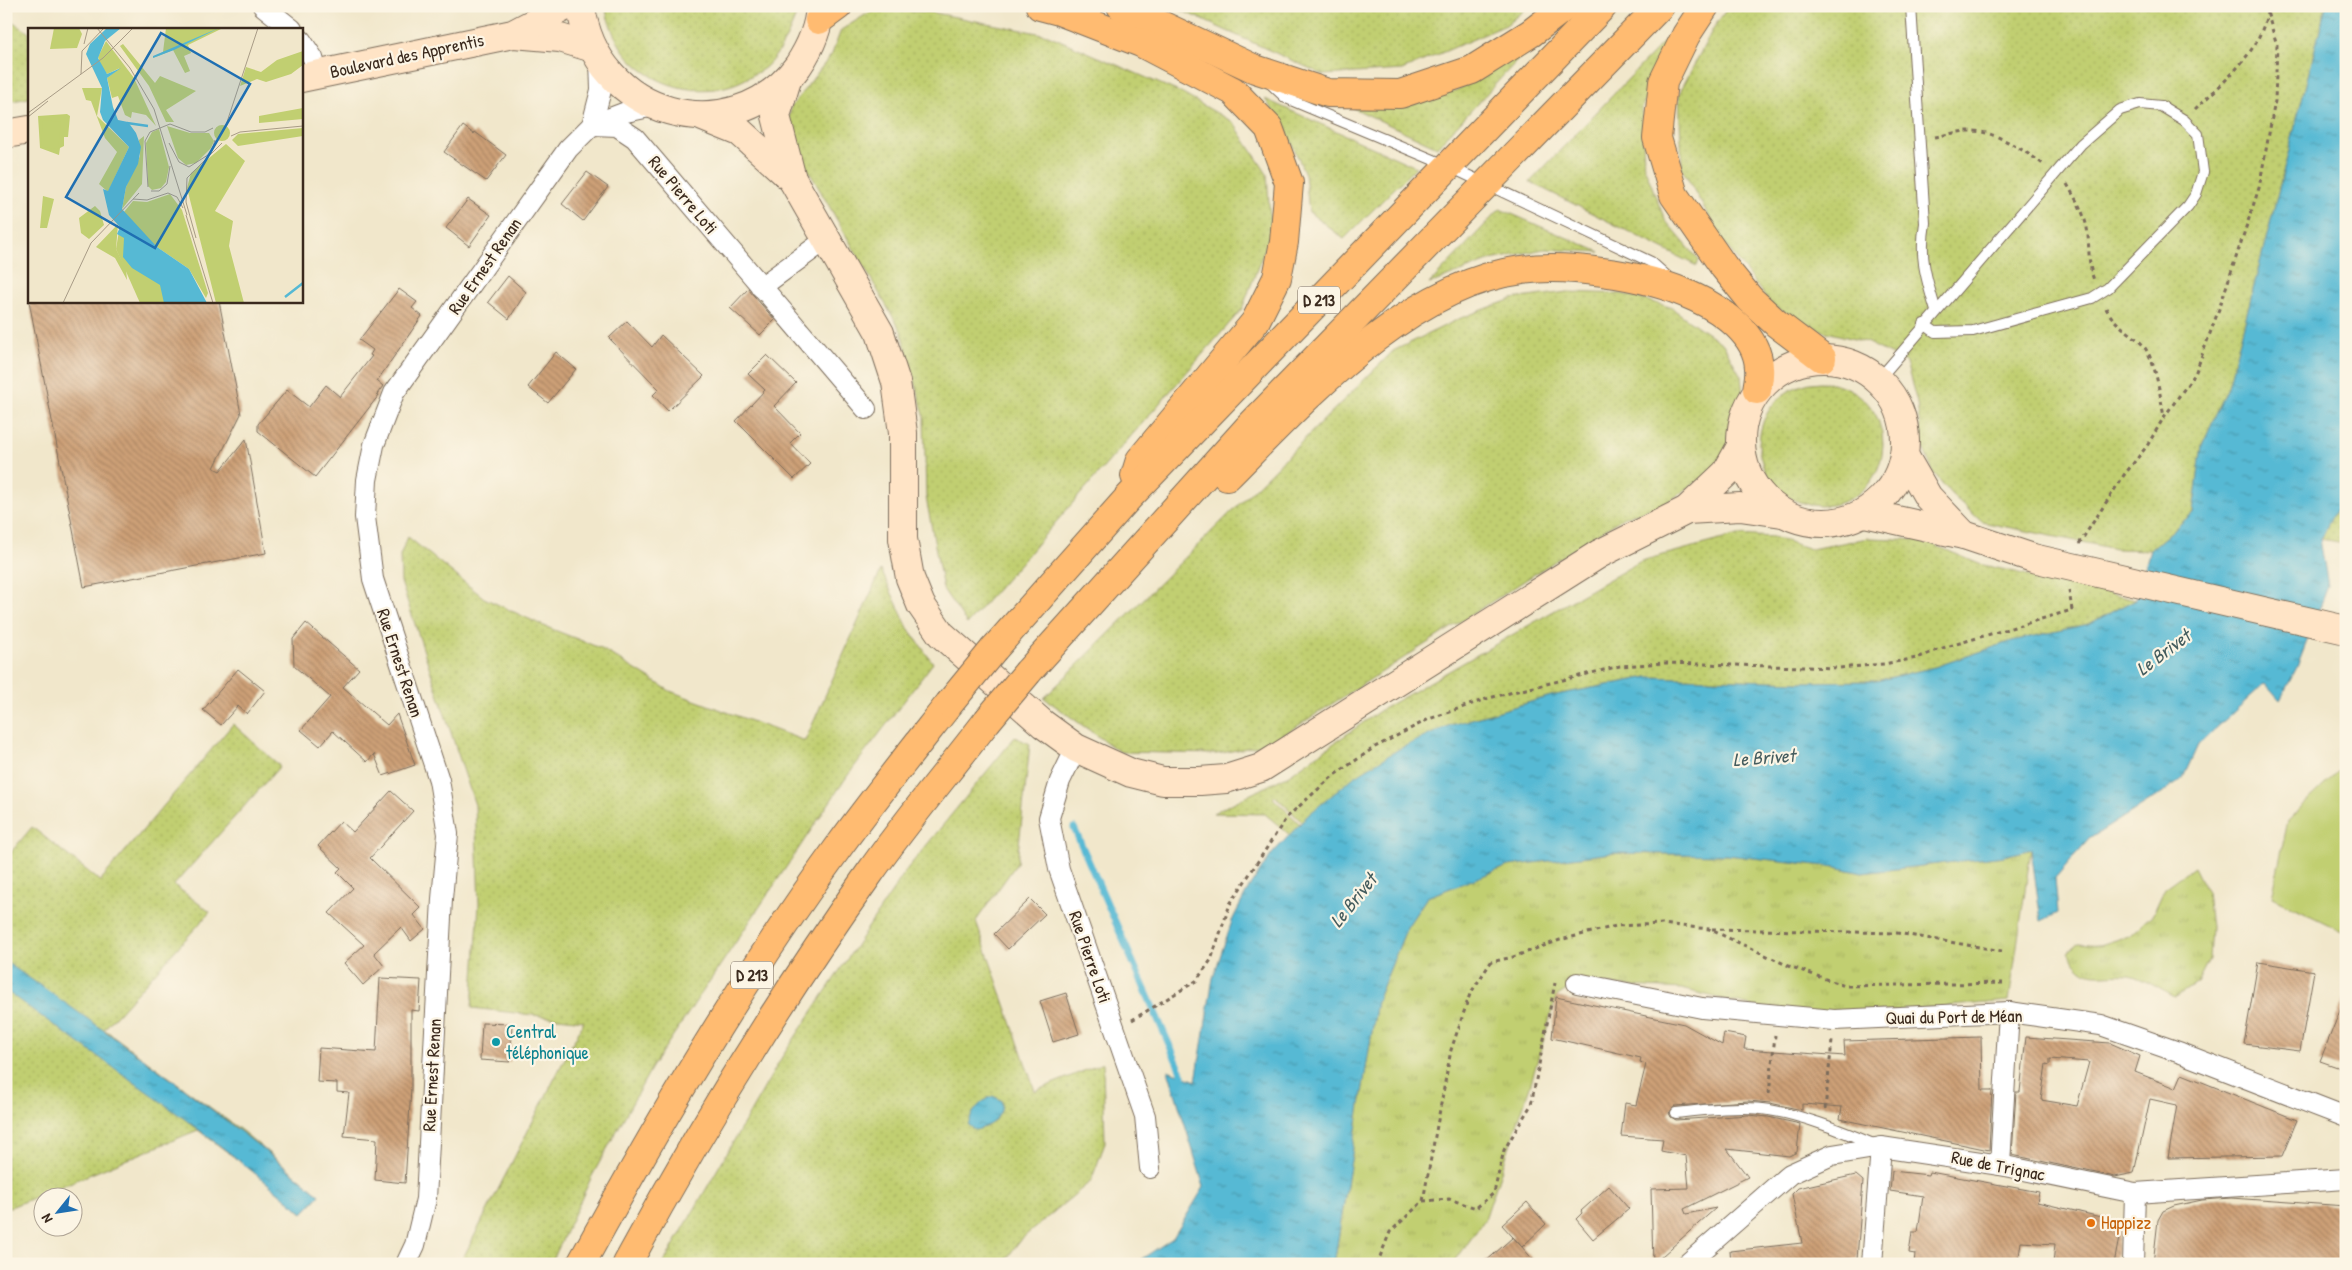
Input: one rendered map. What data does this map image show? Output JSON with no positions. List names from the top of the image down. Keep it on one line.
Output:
{"streets":{"main road":["Boulevard des Apprentis","D 213"],"street":["Rue Pierre Loti","Rue Ernest Renan","Quai du Port de Méan","Rue de Trignac"]},"crossings":[["Rue Pierre Loti","Rue Ernest Renan"]],"water":["Le Brivet"],"places":["Central téléphonique","Happizz"],"north":"bottom left"}
